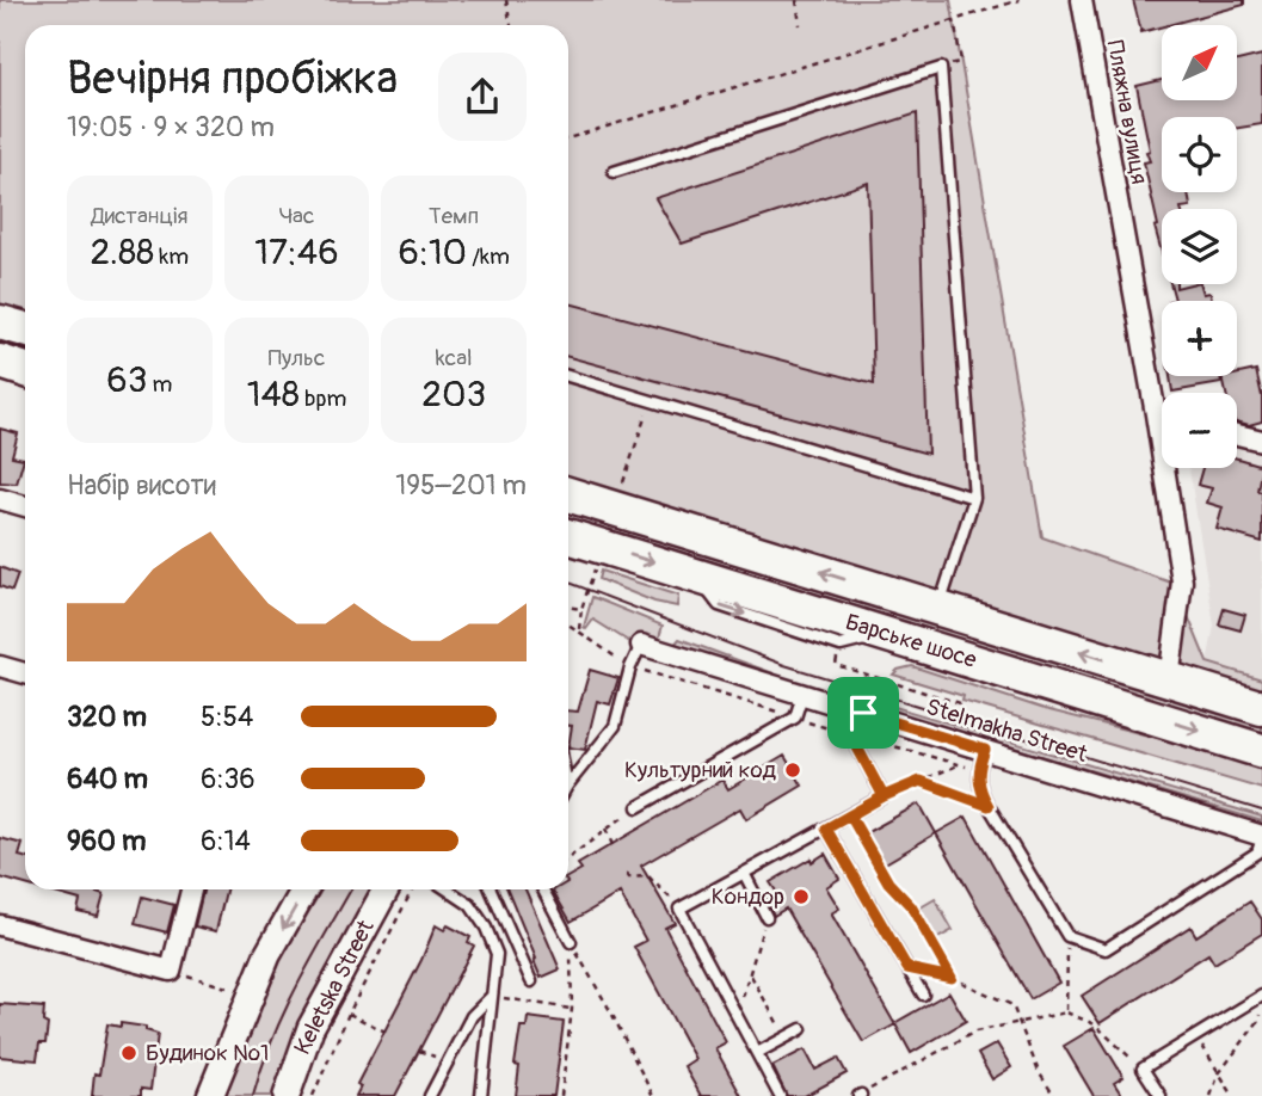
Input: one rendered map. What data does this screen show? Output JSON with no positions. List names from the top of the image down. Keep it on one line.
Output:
{"streets":{"highway":["Барське шосе"],"main road":["Keletska Street"],"street":["Пляжна вулиця","Stelmakha Street"]},"places":["Культурний код","Кондор","Будинок №1"],"north":"top right","page":{"map_buttons":["+","−"],"heading":["Вечірня пробіжка","19:05 · 9 × 320 m"],"stats":[["Дистанція","2.88 km"],["Час","17:46"],["Темп","6:10 /km"],["63 m"],["Пульс","148 bpm"],["kcal","203"]],"chart":["Набір висоти","195–201 m"],"list":[{"name":"320 m","note":"5:54"},{"name":"640 m","note":"6:36"},{"name":"960 m","note":"6:14"}]}}
